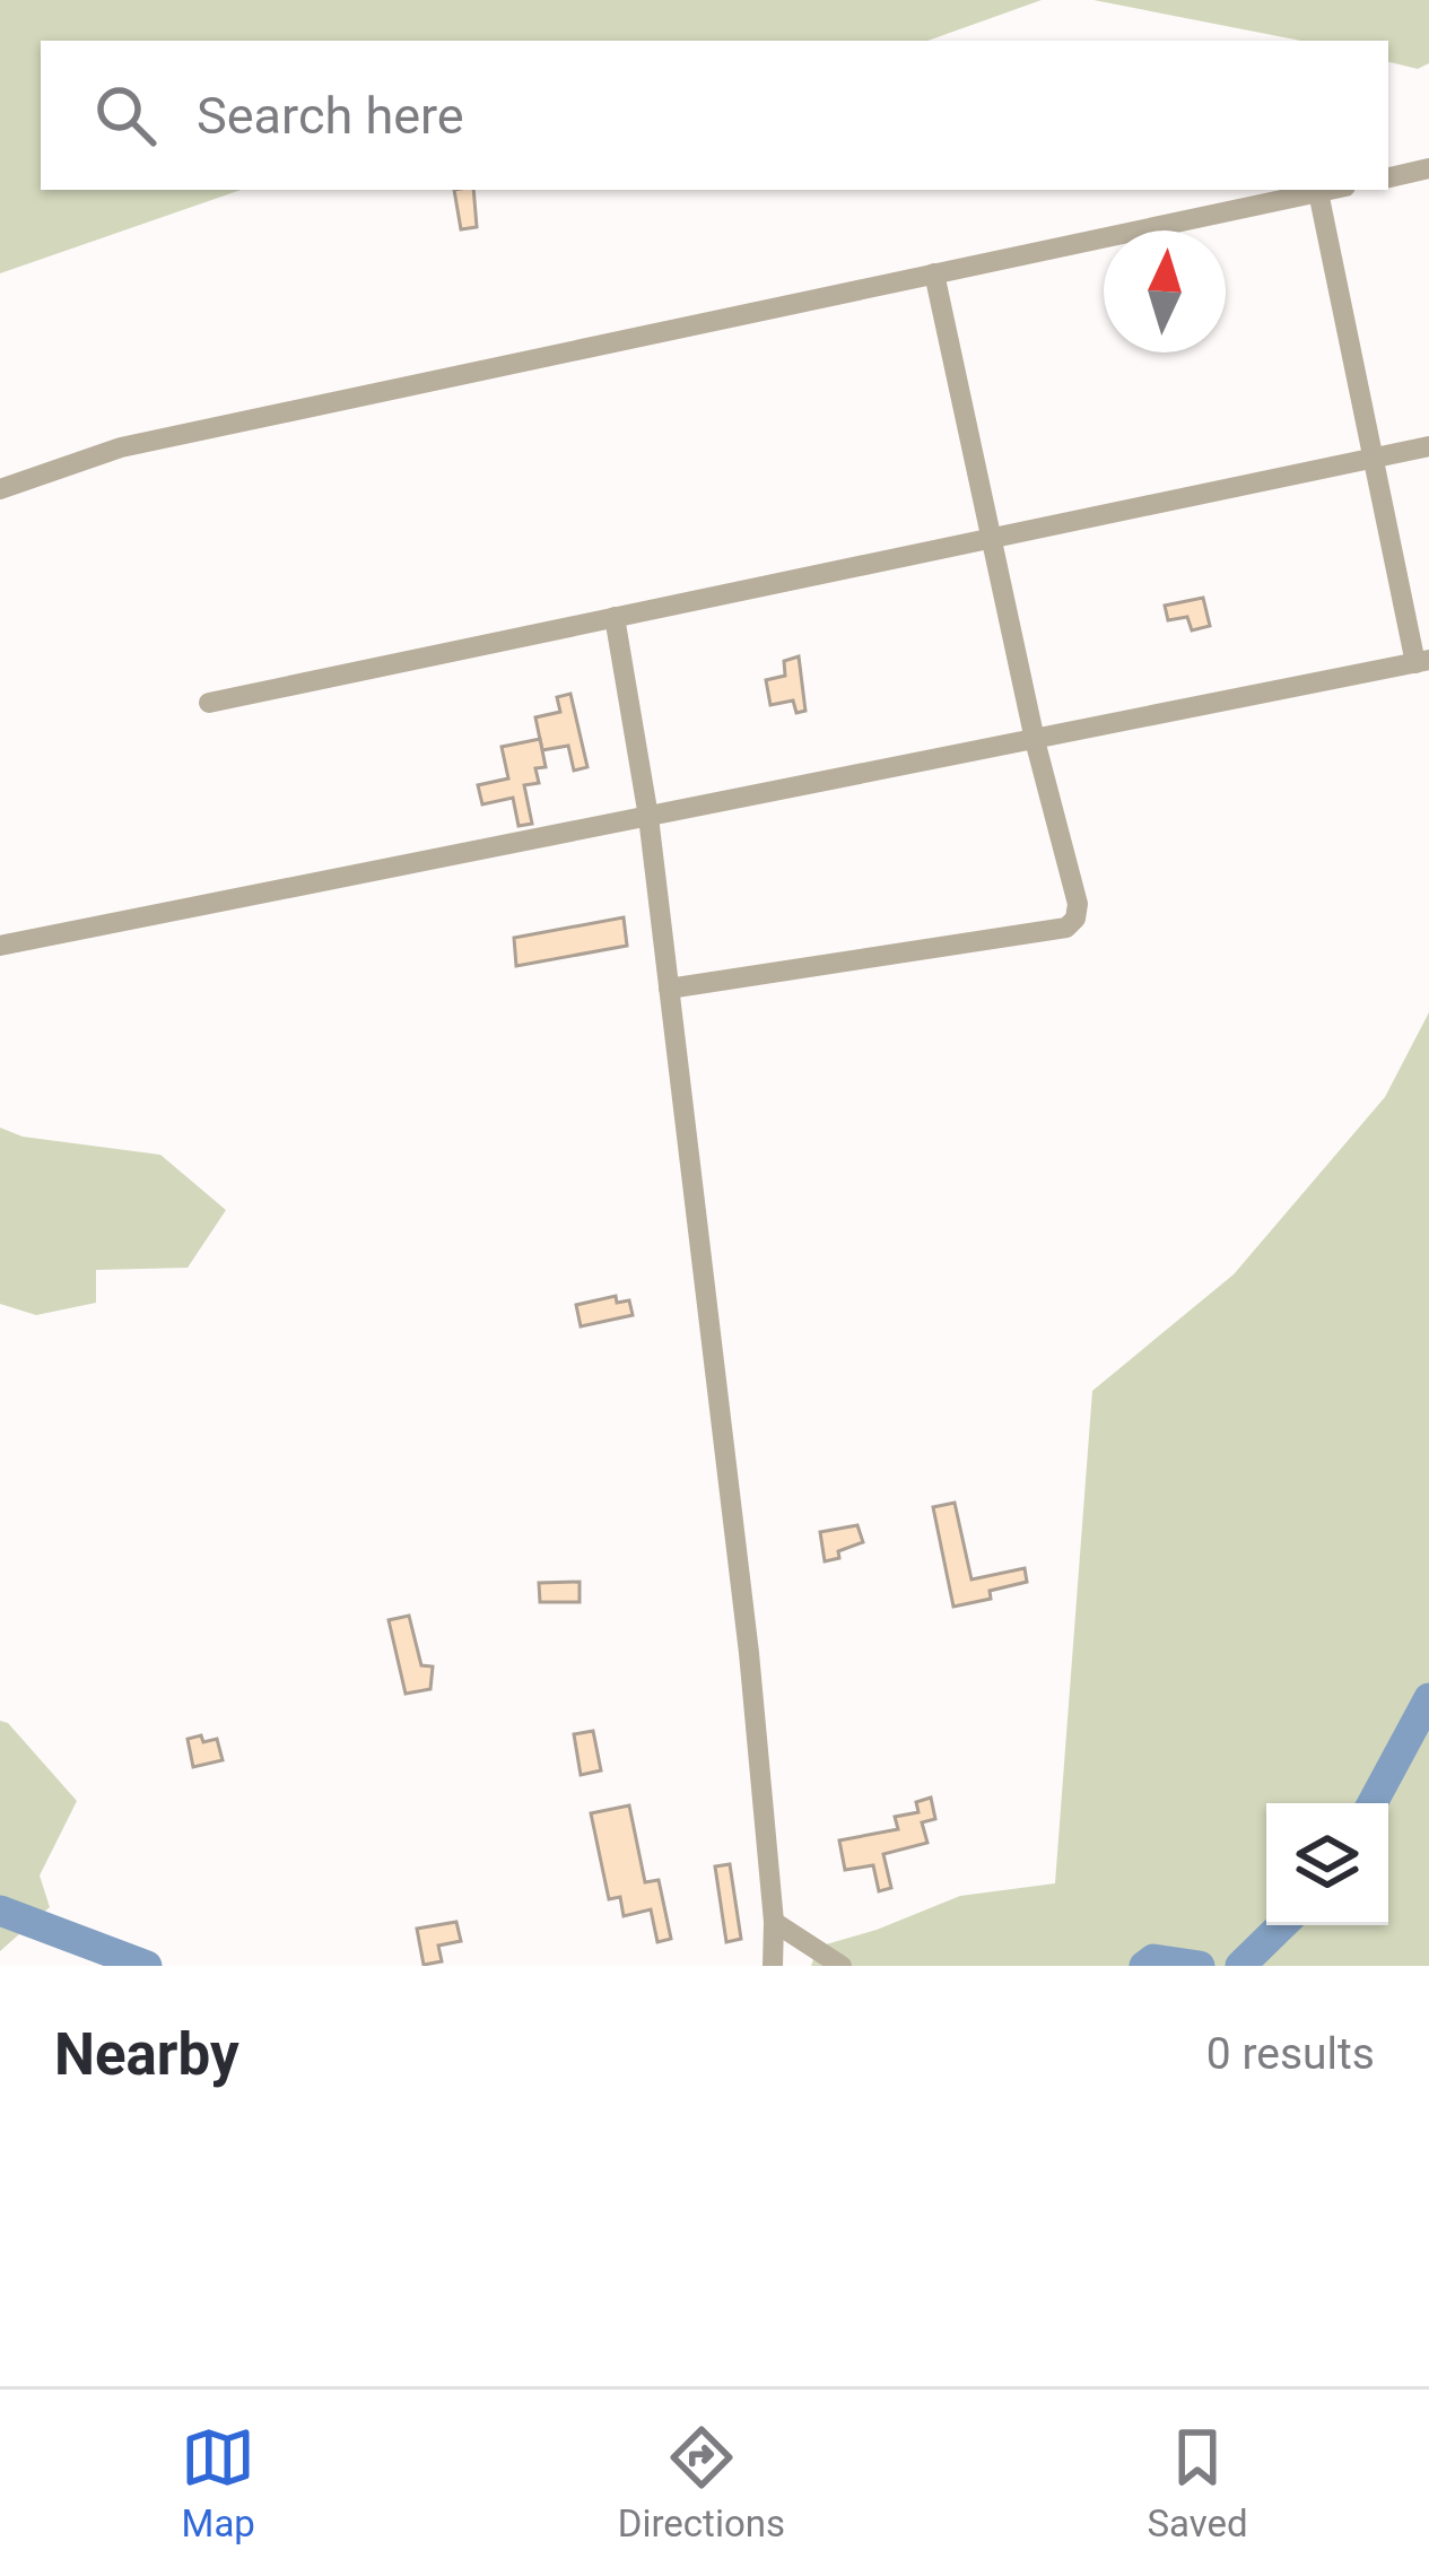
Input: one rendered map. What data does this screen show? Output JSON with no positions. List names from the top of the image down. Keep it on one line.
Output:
{"north":"top","page":{"search":"Search here","heading":["Nearby","0 results"],"nav":["Map","Directions","Saved"]}}
